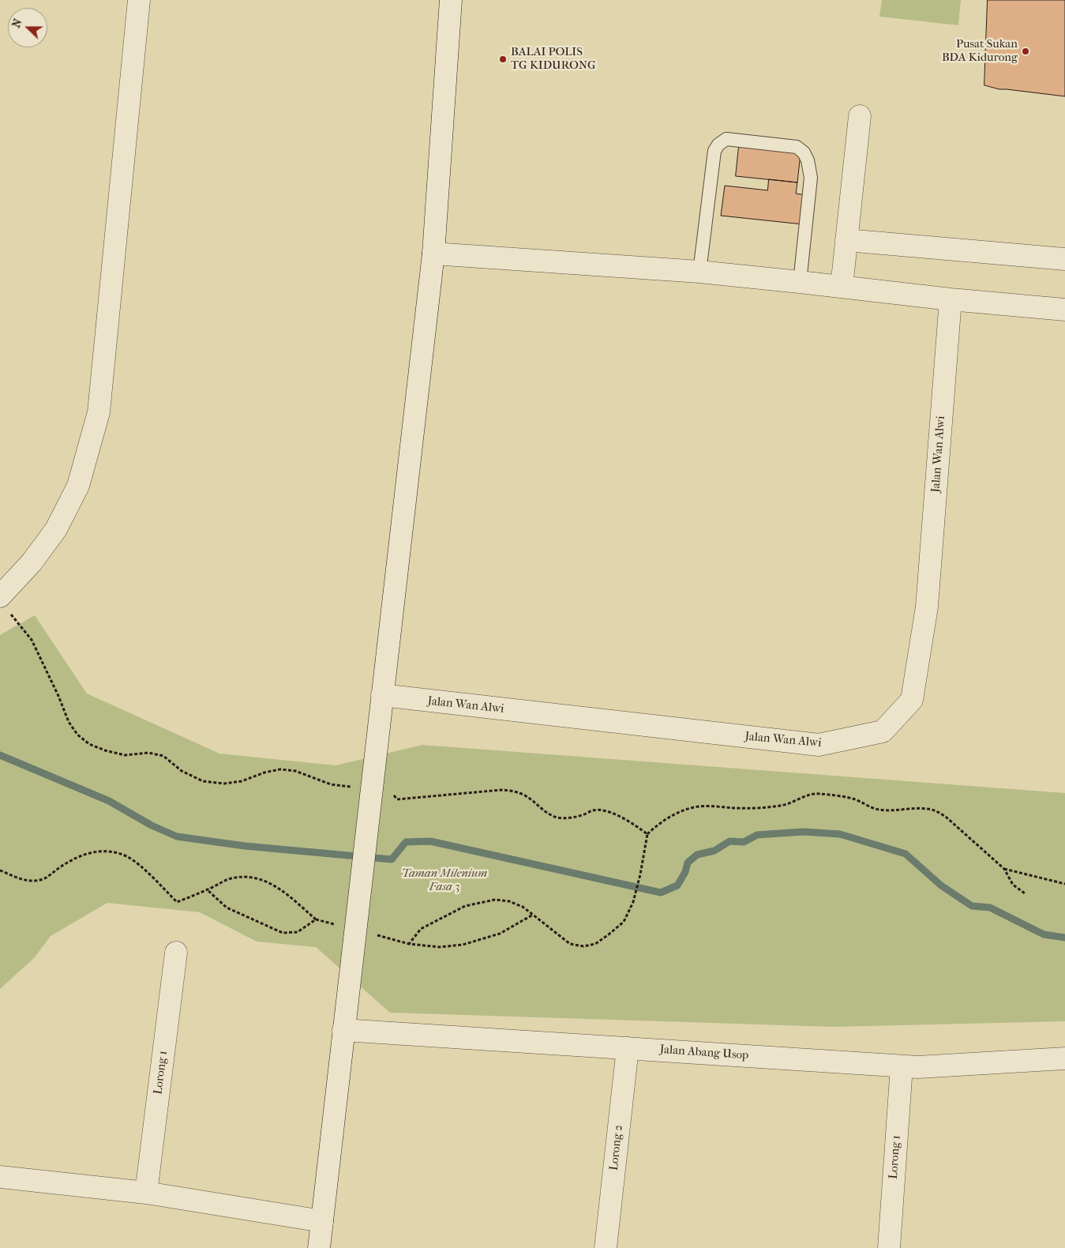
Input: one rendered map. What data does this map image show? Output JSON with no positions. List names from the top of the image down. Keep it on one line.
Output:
{"streets":{"street":["Jalan Wan Alwi","Jalan Abang Usop","Lorong 1","Lorong 2"]},"crossings":[["Jalan Abang Usop","Lorong 1"],["Jalan Abang Usop","Lorong 2"]],"parks":["Taman Milenium Fasa 3"],"places":["Pusat Sukan BDA Kidurong","BALAI POLIS TG KIDURONG"],"north":"left"}
